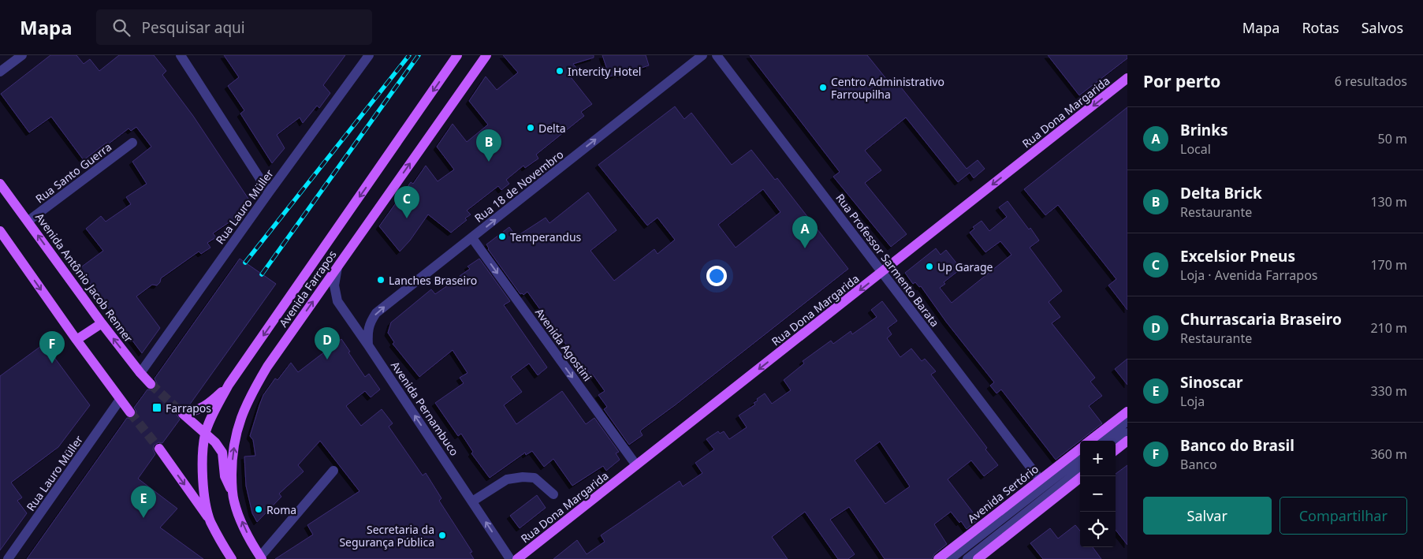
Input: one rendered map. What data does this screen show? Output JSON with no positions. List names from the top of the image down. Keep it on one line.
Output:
{"streets":{"main road":["Rua Dona Margarida","Avenida Antônio Jacob Renner","Avenida Farrapos","Avenida Sertório"],"street":["Rua Santo Guerra","Rua 18 de Novembro","Rua Lauro Müller","Rua Professor Sarmento Barata","Avenida Agostini","Avenida Pernambuco"]},"crossings":[["Rua Dona Margarida","Rua Professor Sarmento Barata"],["Rua Dona Margarida","Avenida Agostini"],["Rua Santo Guerra","Avenida Antônio Jacob Renner"],["Rua 18 de Novembro","Avenida Agostini"],["Rua 18 de Novembro","Avenida Pernambuco"],["Rua Lauro Müller","Avenida Antônio Jacob Renner"],["Rua Professor Sarmento Barata","Avenida Sertório"],["Avenida Farrapos","Avenida Pernambuco"]],"one_way":["Rua Dona Margarida","Rua 18 de Novembro","Avenida Agostini","Avenida Pernambuco"],"places":{"other":["Intercity Hotel","Centro Administrativo Farroupilha","Delta","Temperandus","Up Garage","Lanches Braseiro","Roma","Secretaria da Segurança Pública"],"transit":["Farrapos"]},"page":{"header":"Mapa","search":"Pesquisar aqui","nav":["Mapa","Rotas","Salvos"],"heading":["Por perto","6 resultados"],"list":[{"mark":"A","name":"Brinks","note":"Local","value":"50 m"},{"mark":"B","name":"Delta Brick","note":"Restaurante","value":"130 m"},{"mark":"C","name":"Excelsior Pneus","note":"Loja · Avenida Farrapos","value":"170 m"},{"mark":"D","name":"Churrascaria Braseiro","note":"Restaurante","value":"210 m"},{"mark":"E","name":"Sinoscar","note":"Loja","value":"330 m"},{"mark":"F","name":"Banco do Brasil","note":"Banco","value":"360 m"}],"pins":["B","C","A","D","F","E"],"map_buttons":["+","−"],"buttons":["Salvar","Compartilhar"]}}
